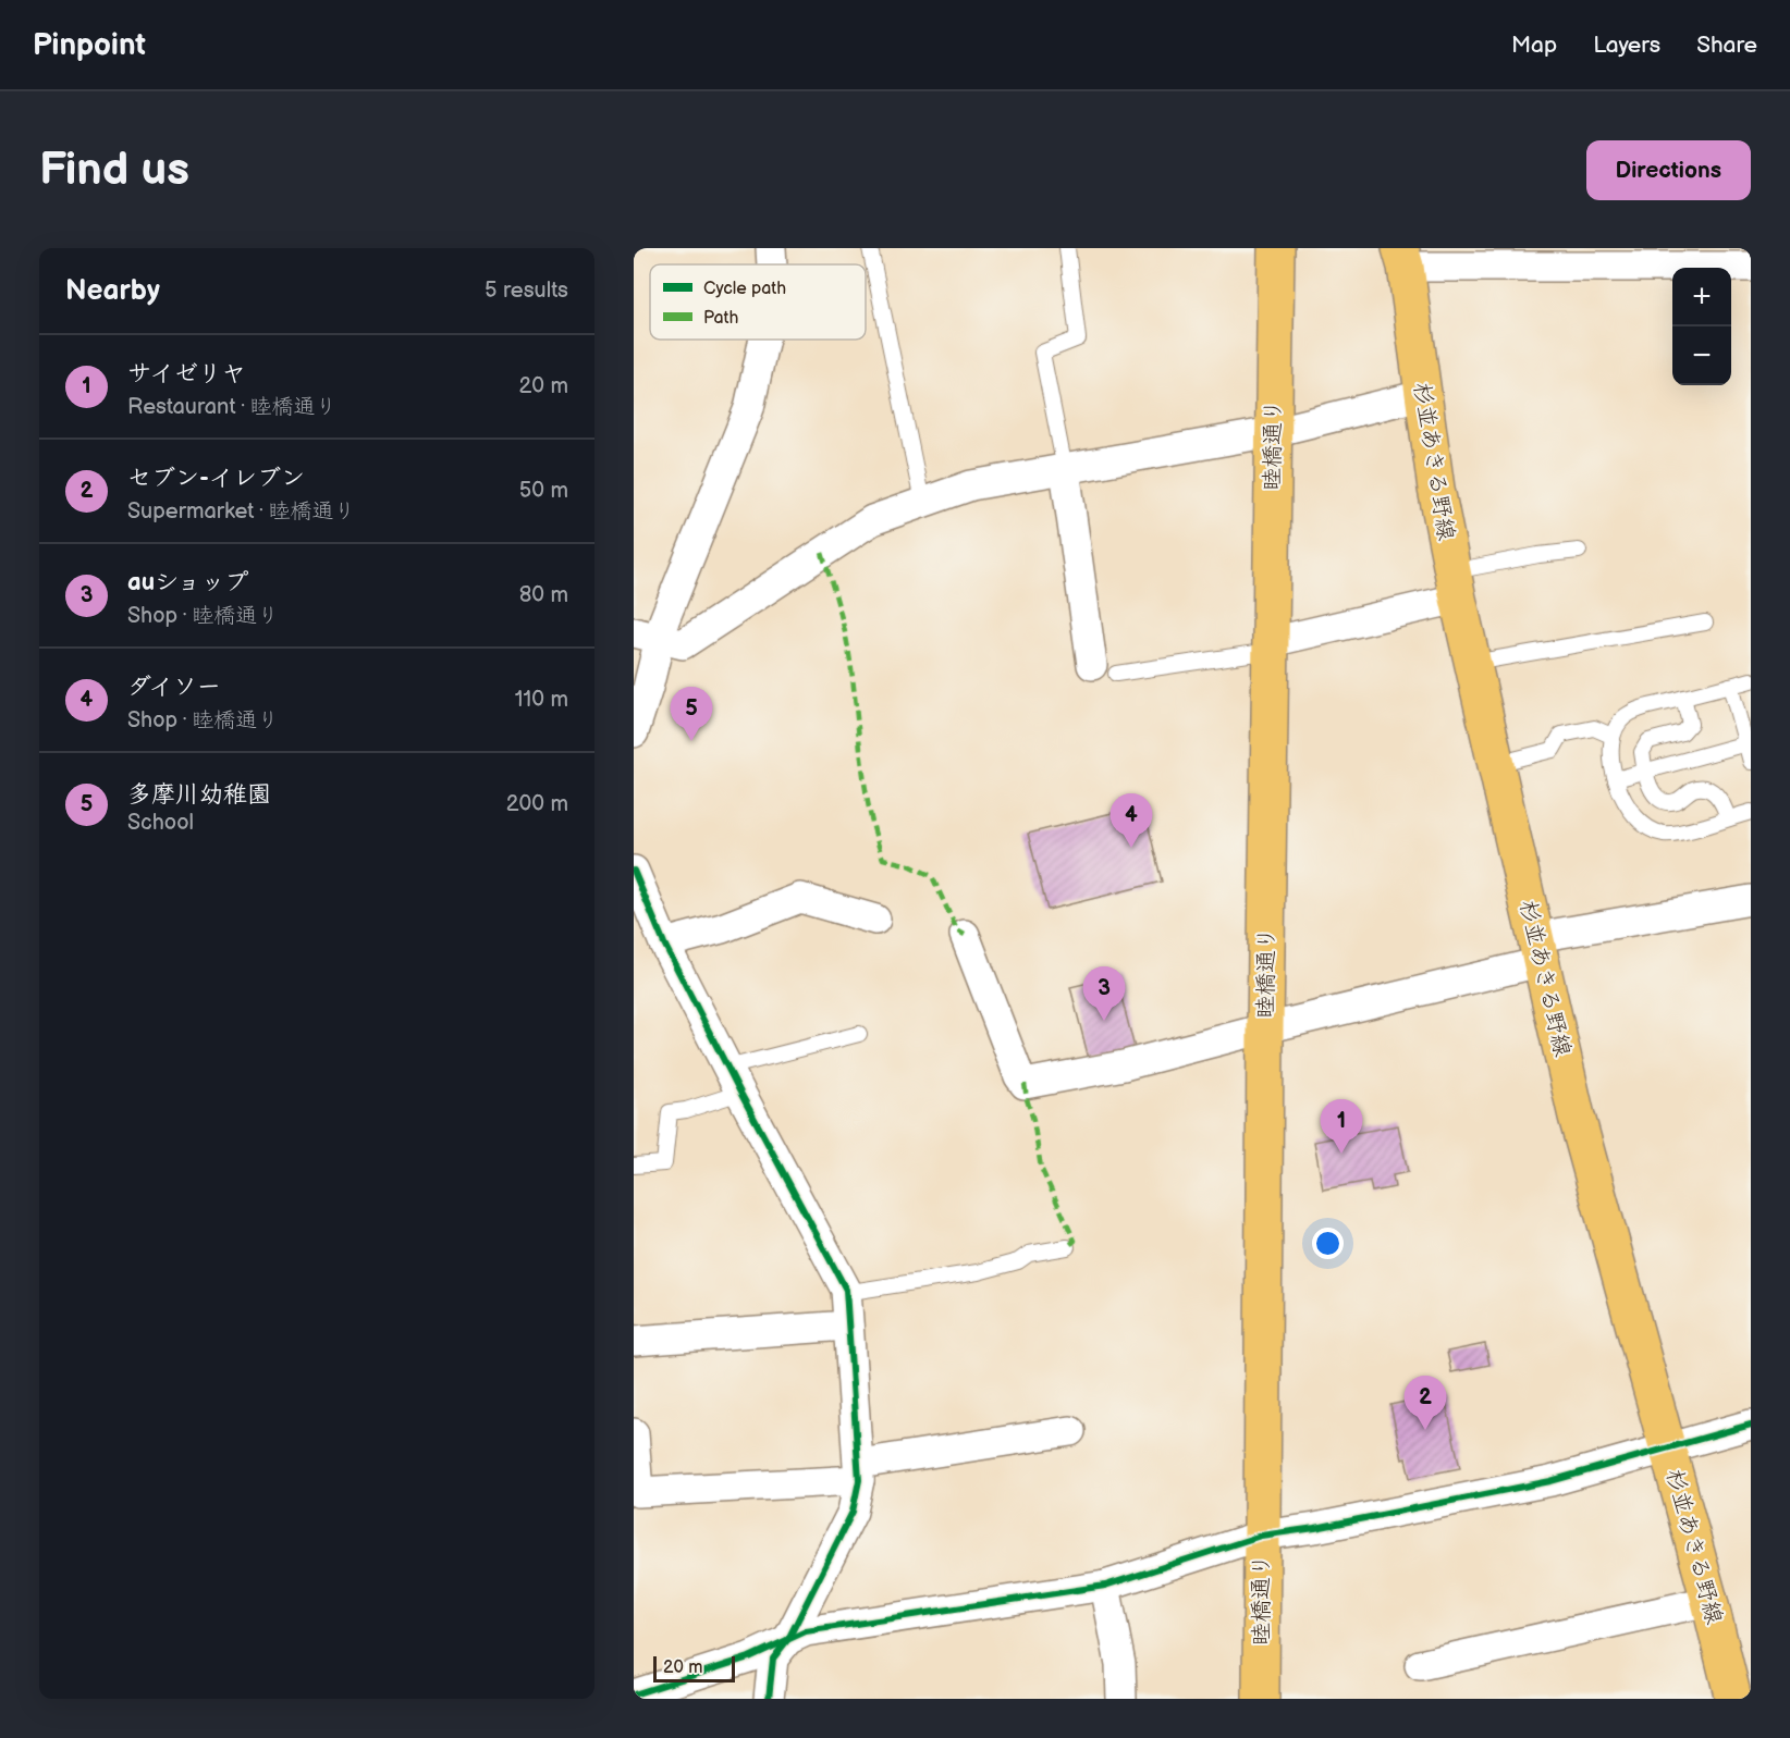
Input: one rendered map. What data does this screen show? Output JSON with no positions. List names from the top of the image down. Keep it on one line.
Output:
{"streets":{"main road":["睦橋通り","杉並あきる野線"]},"legend":["Cycle path","Path"],"scale_bar":"20 m","page":{"header":"Pinpoint","nav":["Map","Layers","Share"],"buttons":"Directions","title":"Find us","heading":["Nearby","5 results"],"map_buttons":["+","−"],"list":[{"mark":"1","name":"サイゼリヤ","note":"Restaurant · 睦橋通り","value":"20 m"},{"mark":"2","name":"セブン-イレブン","note":"Supermarket · 睦橋通り","value":"50 m"},{"mark":"3","name":"auショップ","note":"Shop · 睦橋通り","value":"80 m"},{"mark":"4","name":"ダイソー","note":"Shop · 睦橋通り","value":"110 m"},{"mark":"5","name":"多摩川幼稚園","note":"School","value":"200 m"}],"pins":["5","4","3","1","2"],"scale":"20 m"}}
